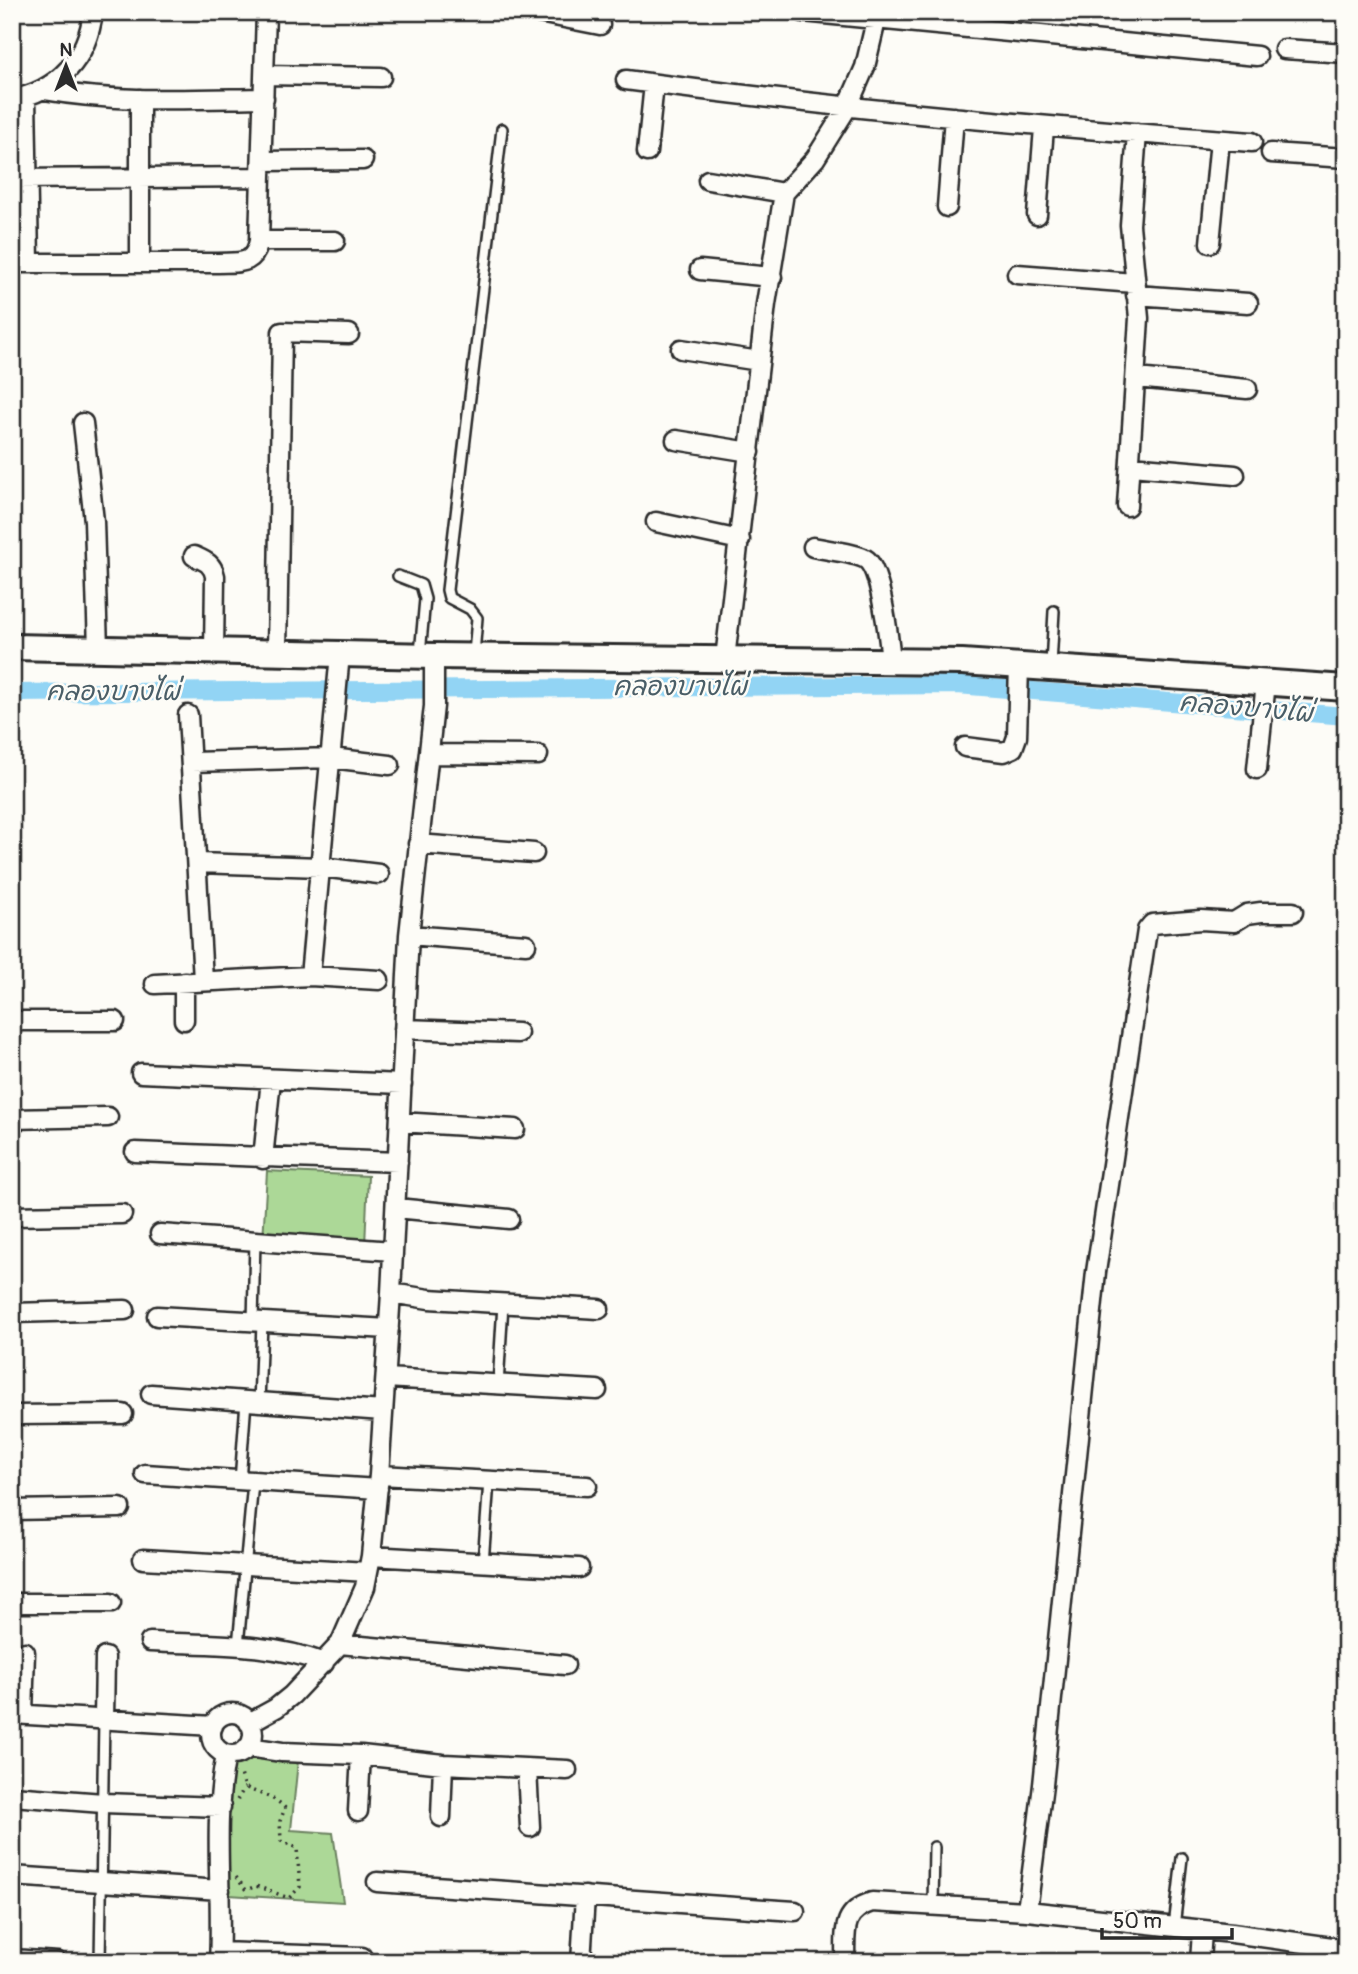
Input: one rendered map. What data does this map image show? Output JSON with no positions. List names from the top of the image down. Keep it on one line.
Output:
{"water":["คลองบางไผ่"],"scale_bar":"50 m","north":"top"}
